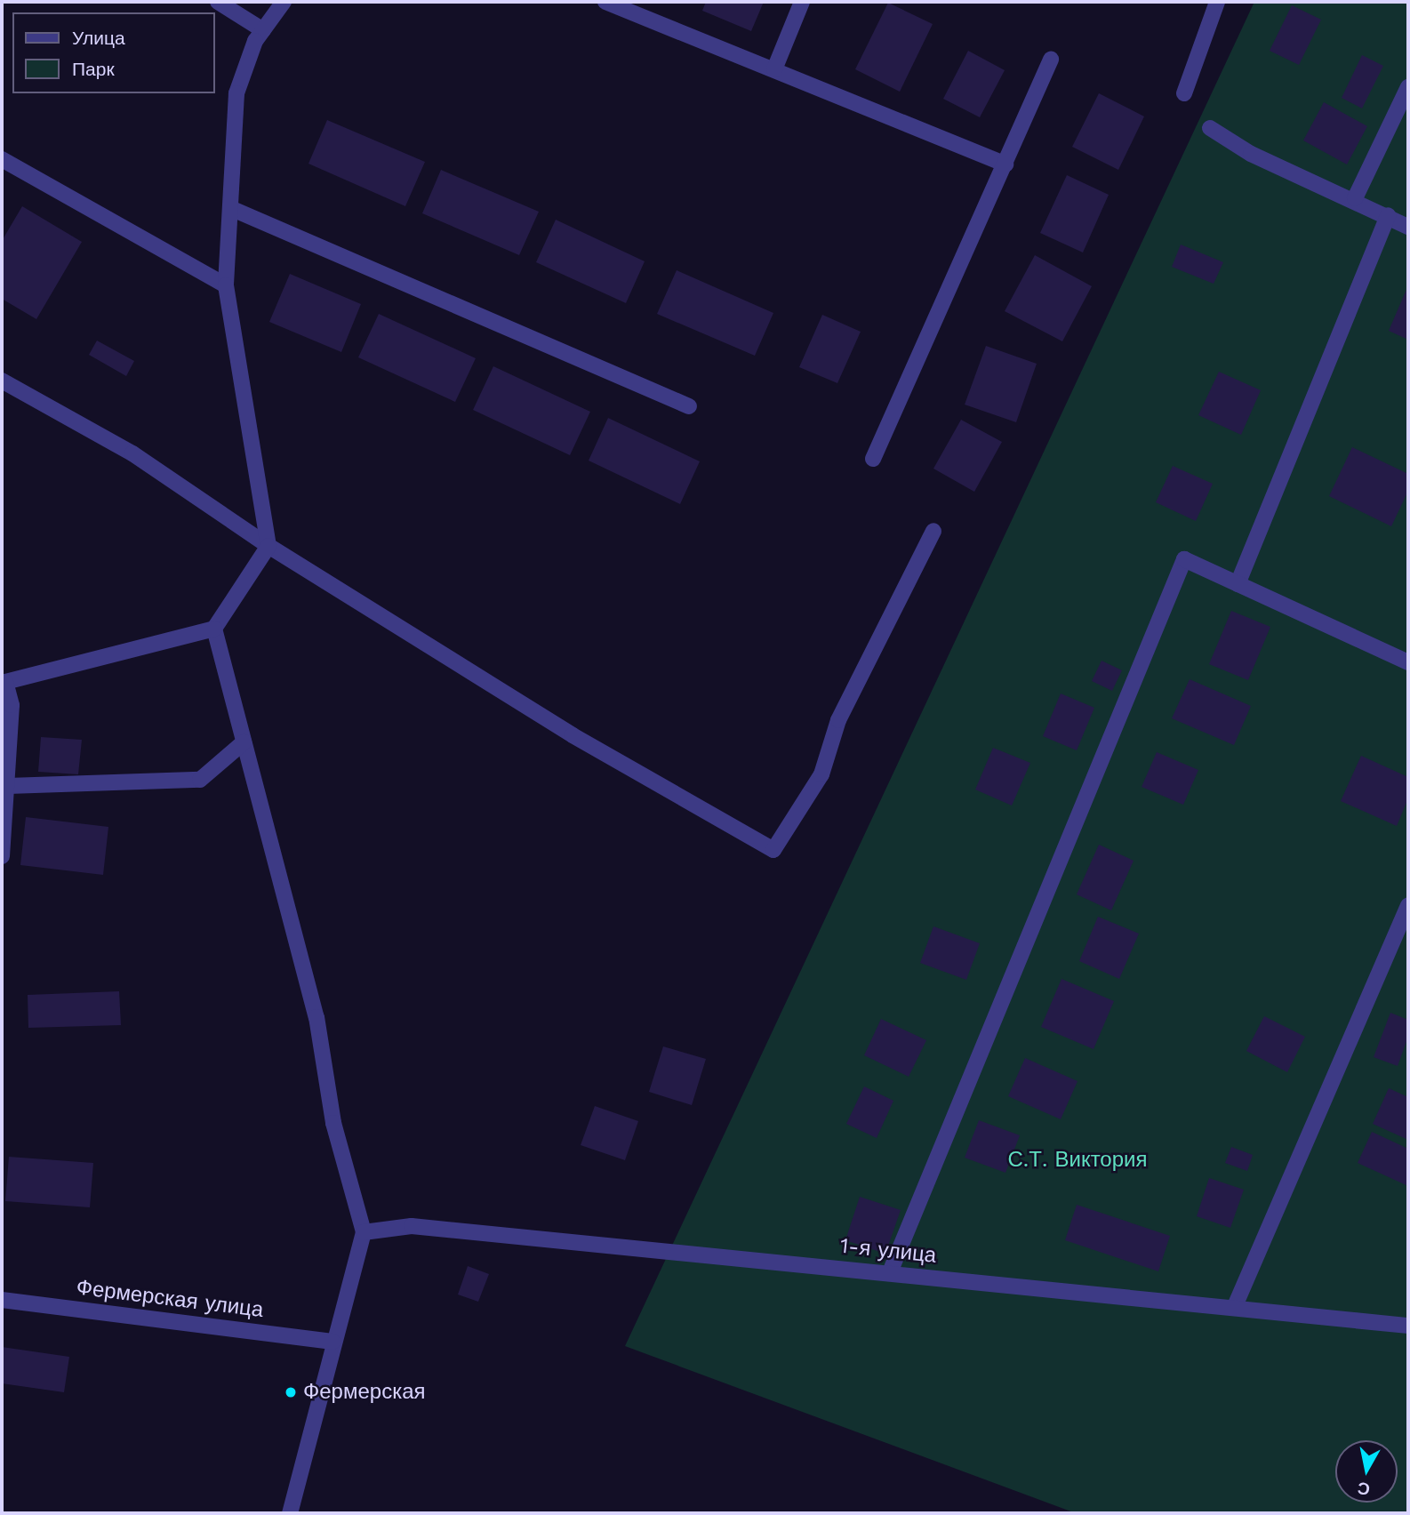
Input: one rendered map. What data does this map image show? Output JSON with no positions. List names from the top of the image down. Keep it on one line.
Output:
{"streets":{"street":["1-я улица","Фермерская улица"]},"parks":["С.Т. Виктория"],"places":["Фермерская"],"legend":["Улица","Парк"],"north":"bottom"}
